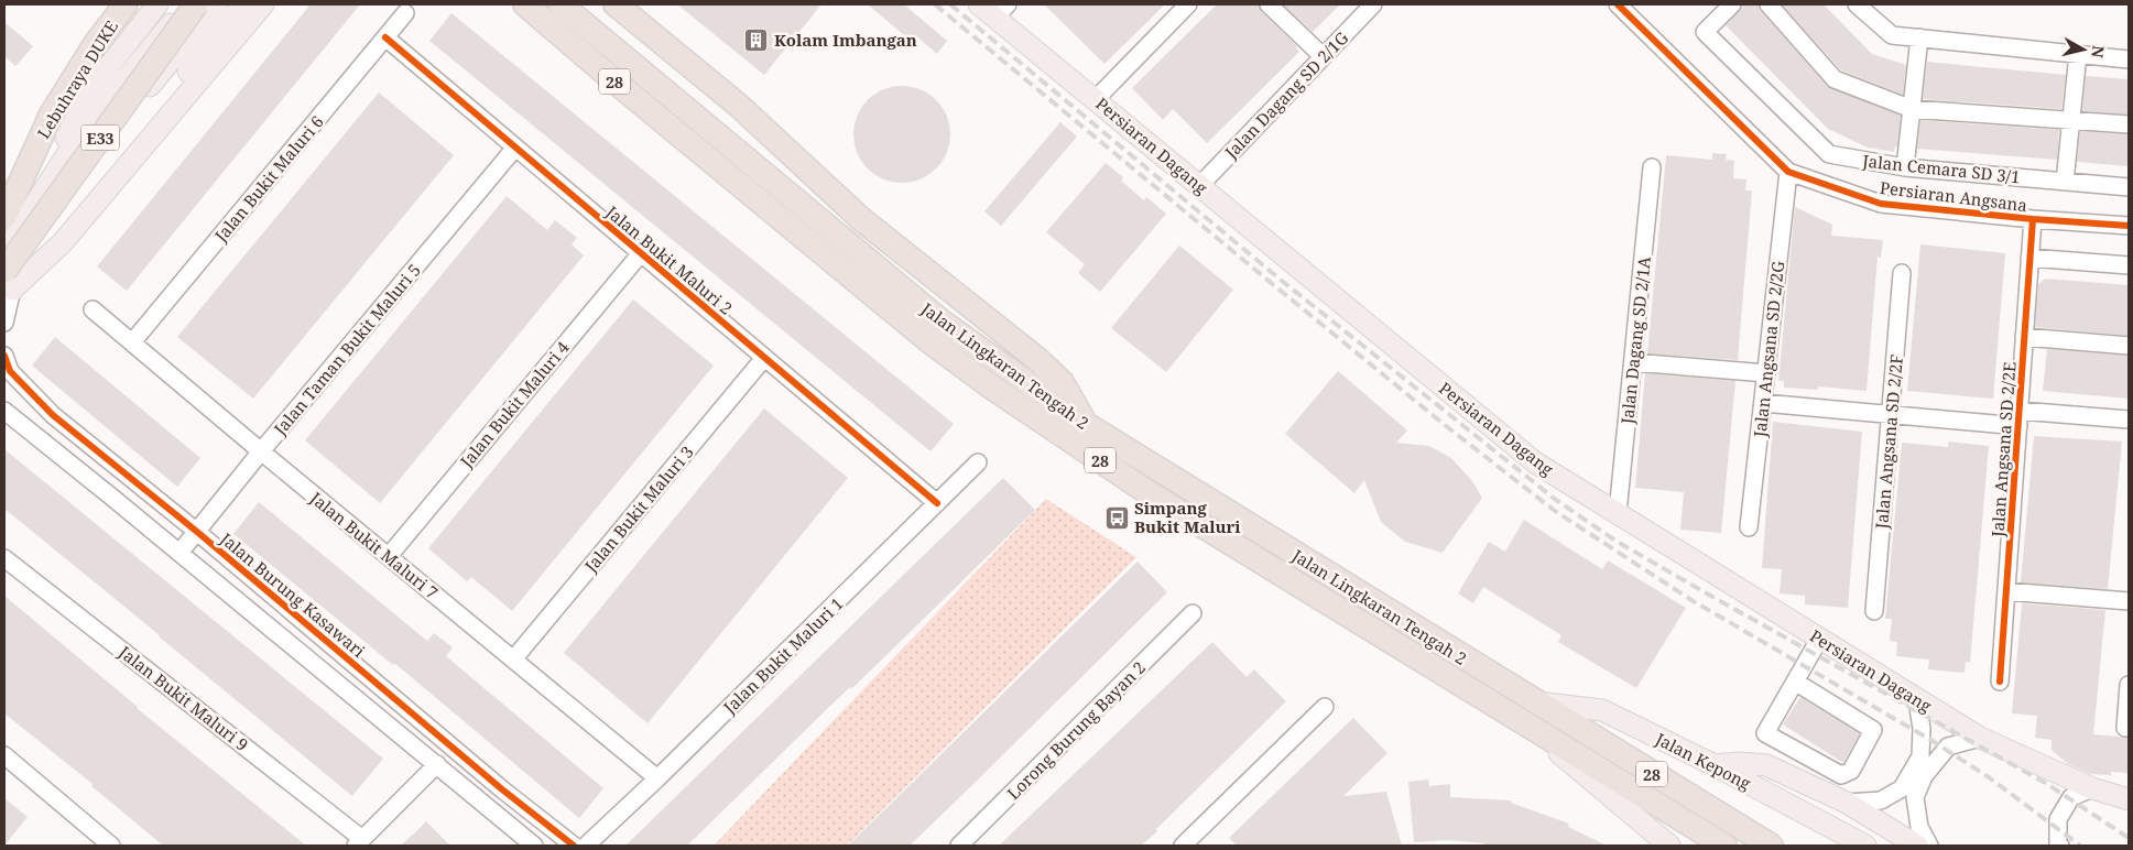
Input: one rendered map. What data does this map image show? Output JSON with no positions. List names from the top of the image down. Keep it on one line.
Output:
{"streets":{"highway":["Lebuhraya DUKE","28","E33","Jalan Lingkaran Tengah 2"],"main road":["Persiaran Dagang","Jalan Kepong"],"street":["Jalan Dagang SD 2/1G","Jalan Cemara SD 3/1","Jalan Bukit Maluri 6","Persiaran Angsana","Jalan Bukit Maluri 2","Jalan Dagang SD 2/1A","Jalan Taman Bukit Maluri 5","Jalan Angsana SD 2/2G","Jalan Bukit Maluri 4","Jalan Angsana SD 2/2F","Jalan Angsana SD 2/2E","Jalan Bukit Maluri 3","Jalan Bukit Maluri 7","Jalan Burung Kasawari","Jalan Bukit Maluri 1","Jalan Bukit Maluri 9","Lorong Burung Bayan 2"]},"crossings":[["Jalan Dagang SD 2/1G","Persiaran Dagang"],["Persiaran Dagang","Jalan Dagang SD 2/1A"],["Jalan Bukit Maluri 6","Jalan Bukit Maluri 2"],["Jalan Bukit Maluri 6","Jalan Bukit Maluri 7"],["Persiaran Angsana","Jalan Angsana SD 2/2G"],["Persiaran Angsana","Jalan Angsana SD 2/2E"],["Jalan Bukit Maluri 2","Jalan Taman Bukit Maluri 5"],["Jalan Bukit Maluri 2","Jalan Bukit Maluri 4"],["Jalan Bukit Maluri 2","Jalan Bukit Maluri 3"],["Jalan Bukit Maluri 2","Jalan Bukit Maluri 1"],["Jalan Taman Bukit Maluri 5","Jalan Bukit Maluri 7"],["Jalan Taman Bukit Maluri 5","Jalan Burung Kasawari"],["Jalan Lingkaran Tengah 2","Jalan Kepong"],["Jalan Bukit Maluri 4","Jalan Bukit Maluri 7"],["Jalan Bukit Maluri 3","Jalan Bukit Maluri 7"],["Jalan Bukit Maluri 7","Jalan Bukit Maluri 1"]],"places":{"building":["Kolam Imbangan"],"bus stop":["Simpang Bukit Maluri"]},"north":"right"}
